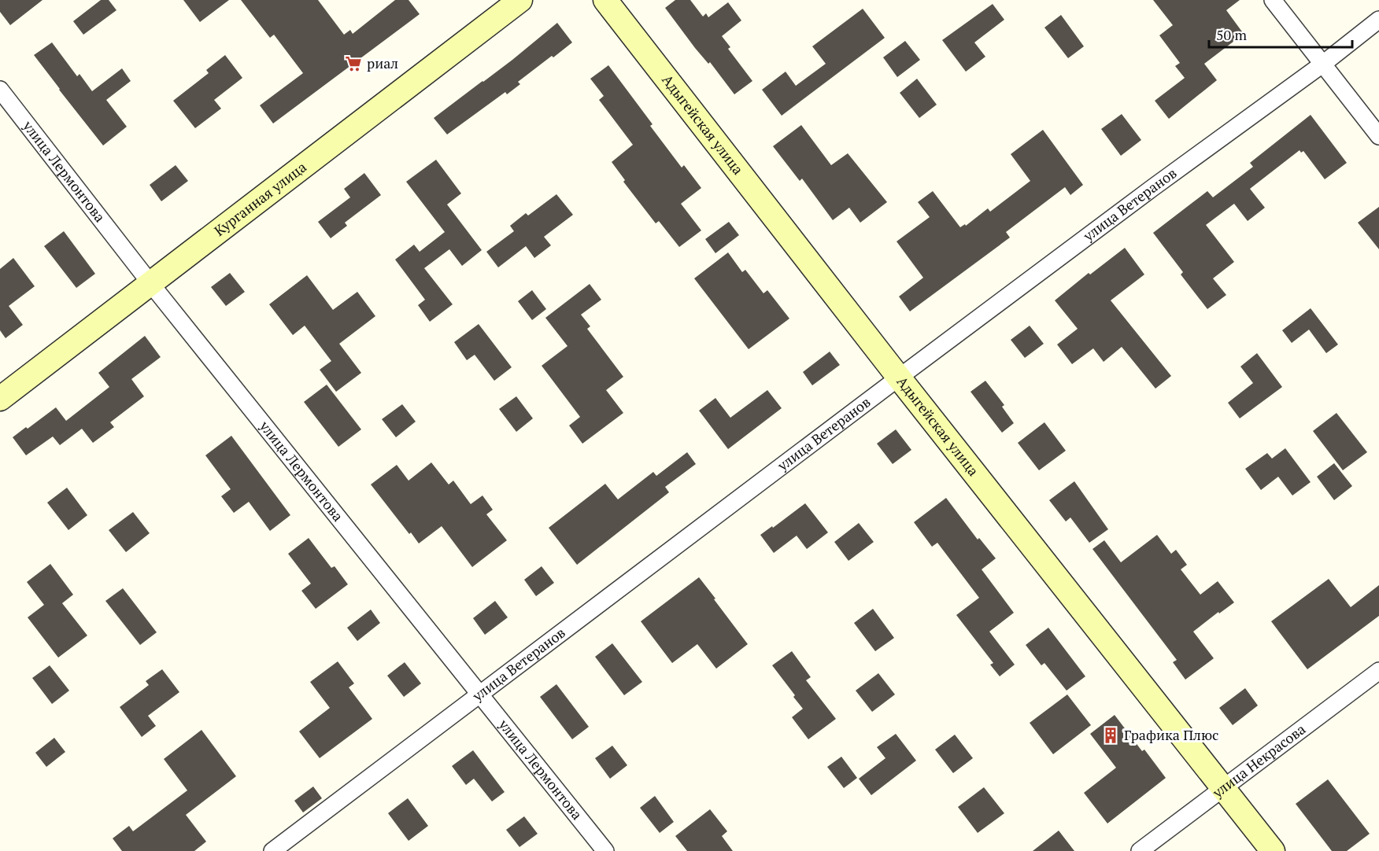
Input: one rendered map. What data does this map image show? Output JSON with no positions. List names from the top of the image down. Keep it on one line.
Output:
{"streets":{"main road":["Адыгейская улица","Курганная улица"],"street":["улица Лермонтова","улица Ветеранов","улица Некрасова"]},"crossings":[["Адыгейская улица","улица Ветеранов"],["Адыгейская улица","улица Некрасова"],["улица Лермонтова","Курганная улица"],["улица Лермонтова","улица Ветеранов"]],"places":{"supermarket":["риал"],"building":["Графика Плюс"]},"scale_bar":"50 m"}
